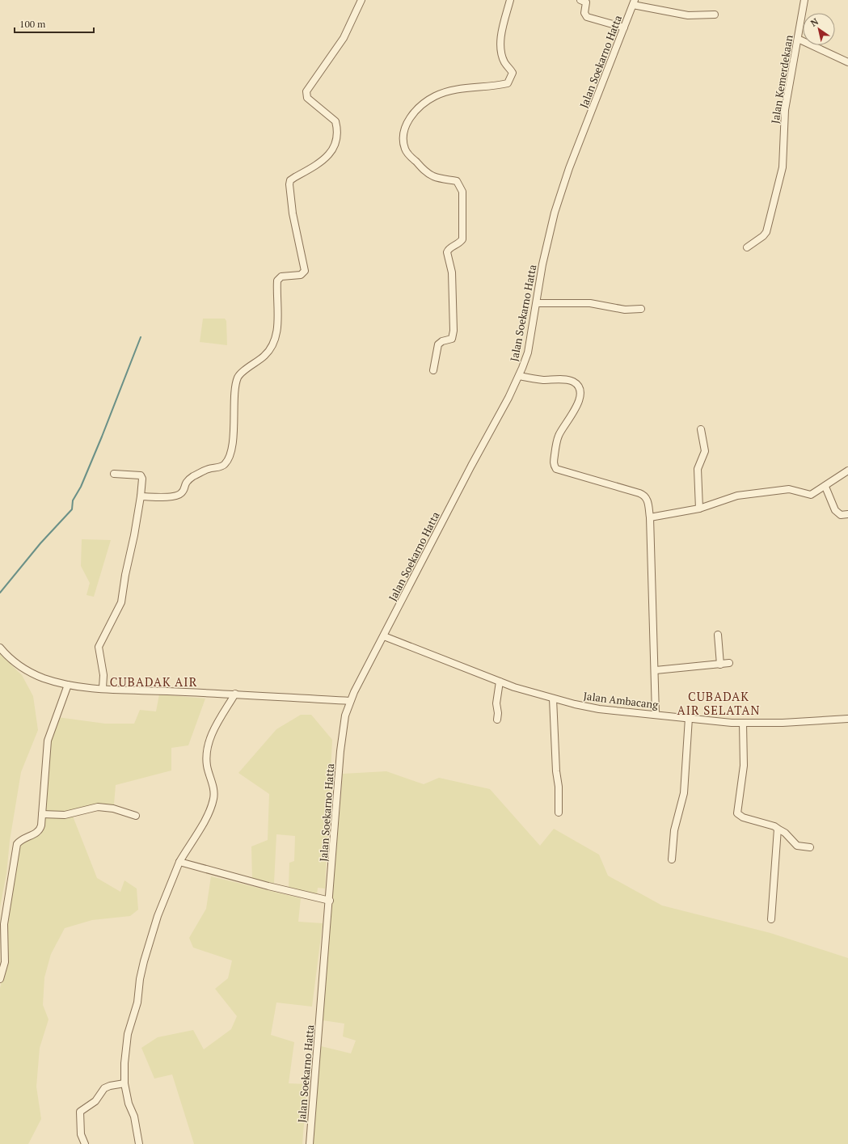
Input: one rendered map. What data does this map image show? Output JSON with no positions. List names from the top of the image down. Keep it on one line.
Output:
{"streets":{"street":["Jalan Soekarno Hatta","Jalan Kemerdekaan","Jalan Ambacang"]},"crossings":[["Jalan Soekarno Hatta","Jalan Ambacang"]],"districts":["CUBADAK AIR","CUBADAK AIR SELATAN"],"scale_bar":"100 m","north":"top left"}
